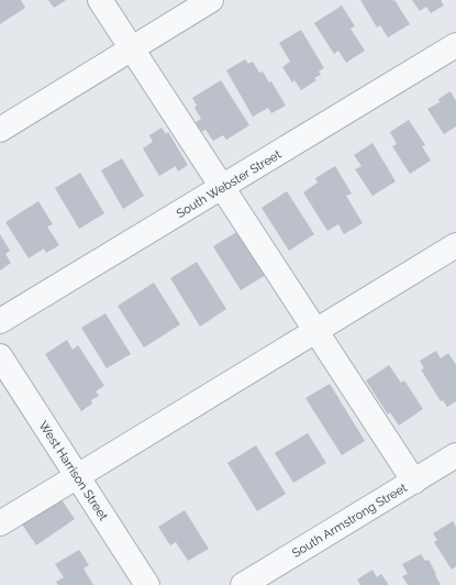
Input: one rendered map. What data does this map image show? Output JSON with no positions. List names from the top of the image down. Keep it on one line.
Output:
{"streets":{"street":["South Webster Street","West Harrison Street","South Armstrong Street"]}}
